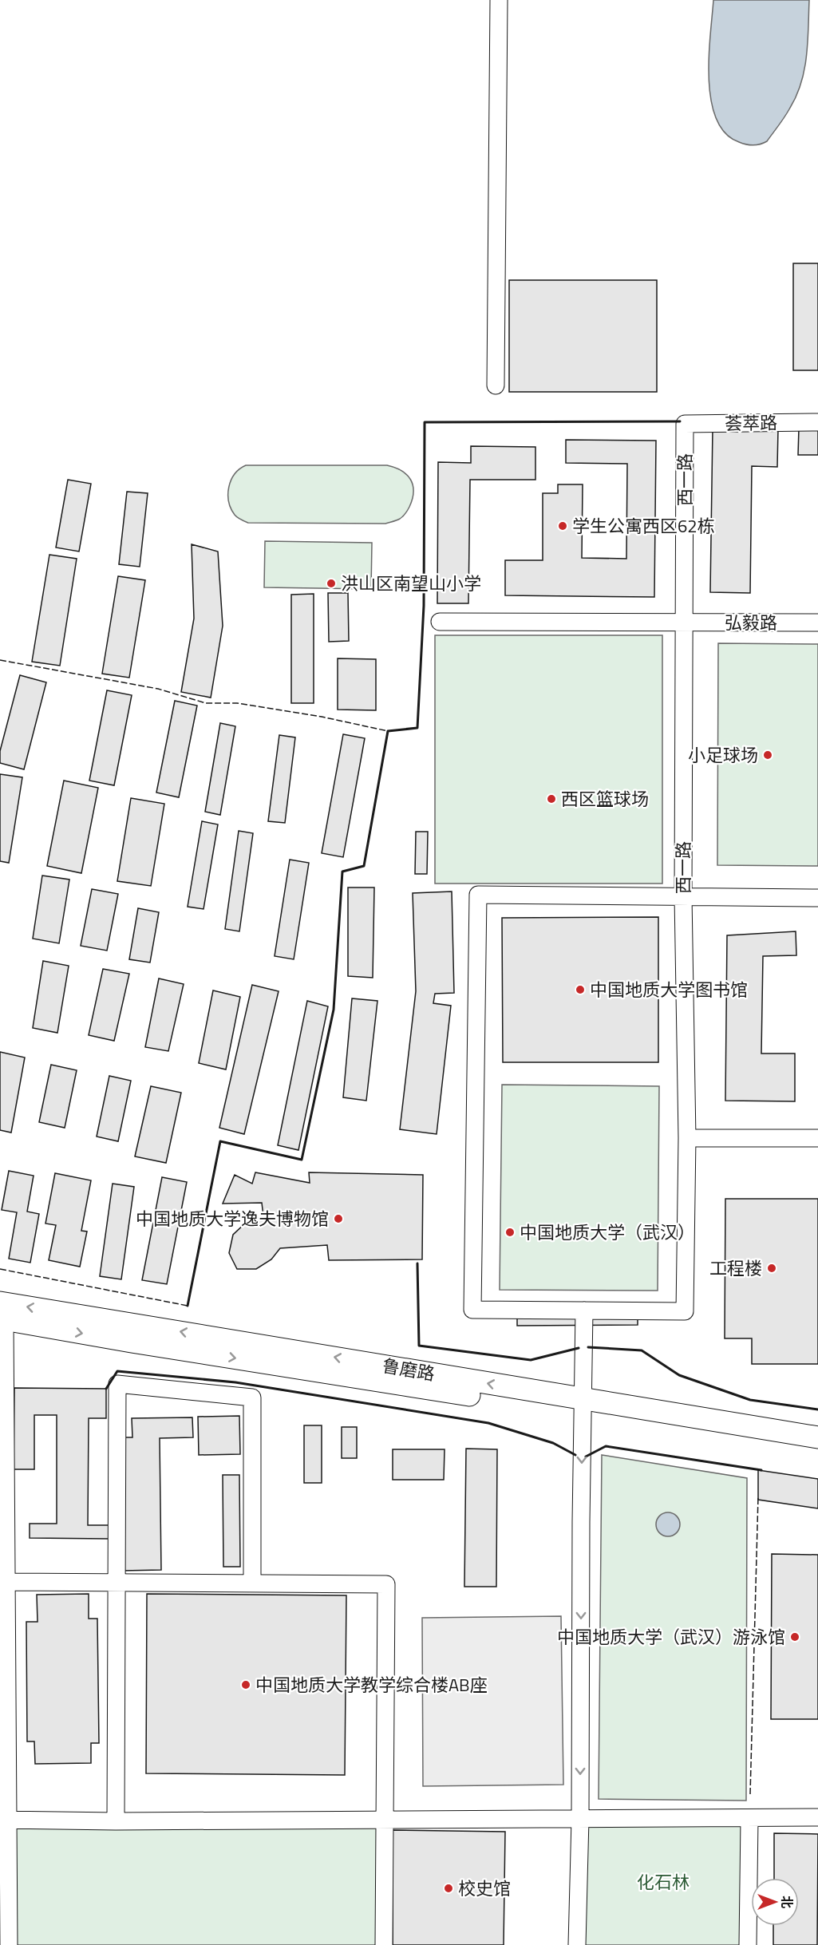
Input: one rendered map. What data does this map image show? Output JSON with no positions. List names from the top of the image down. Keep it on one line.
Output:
{"streets":{"main road":["鲁磨路"],"street":["荟萃路","西一路","弘毅路"]},"crossings":[["荟萃路","西一路"],["西一路","弘毅路"]],"parks":["化石林"],"places":["学生公寓西区62栋","洪山区南望山小学","小足球场","西区篮球场","中国地质大学图书馆","中国地质大学逸夫博物馆","中国地质大学（武汉）","工程楼","中国地质大学（武汉）游泳馆","中国地质大学教学综合楼AB座","校史馆"],"north":"right"}
